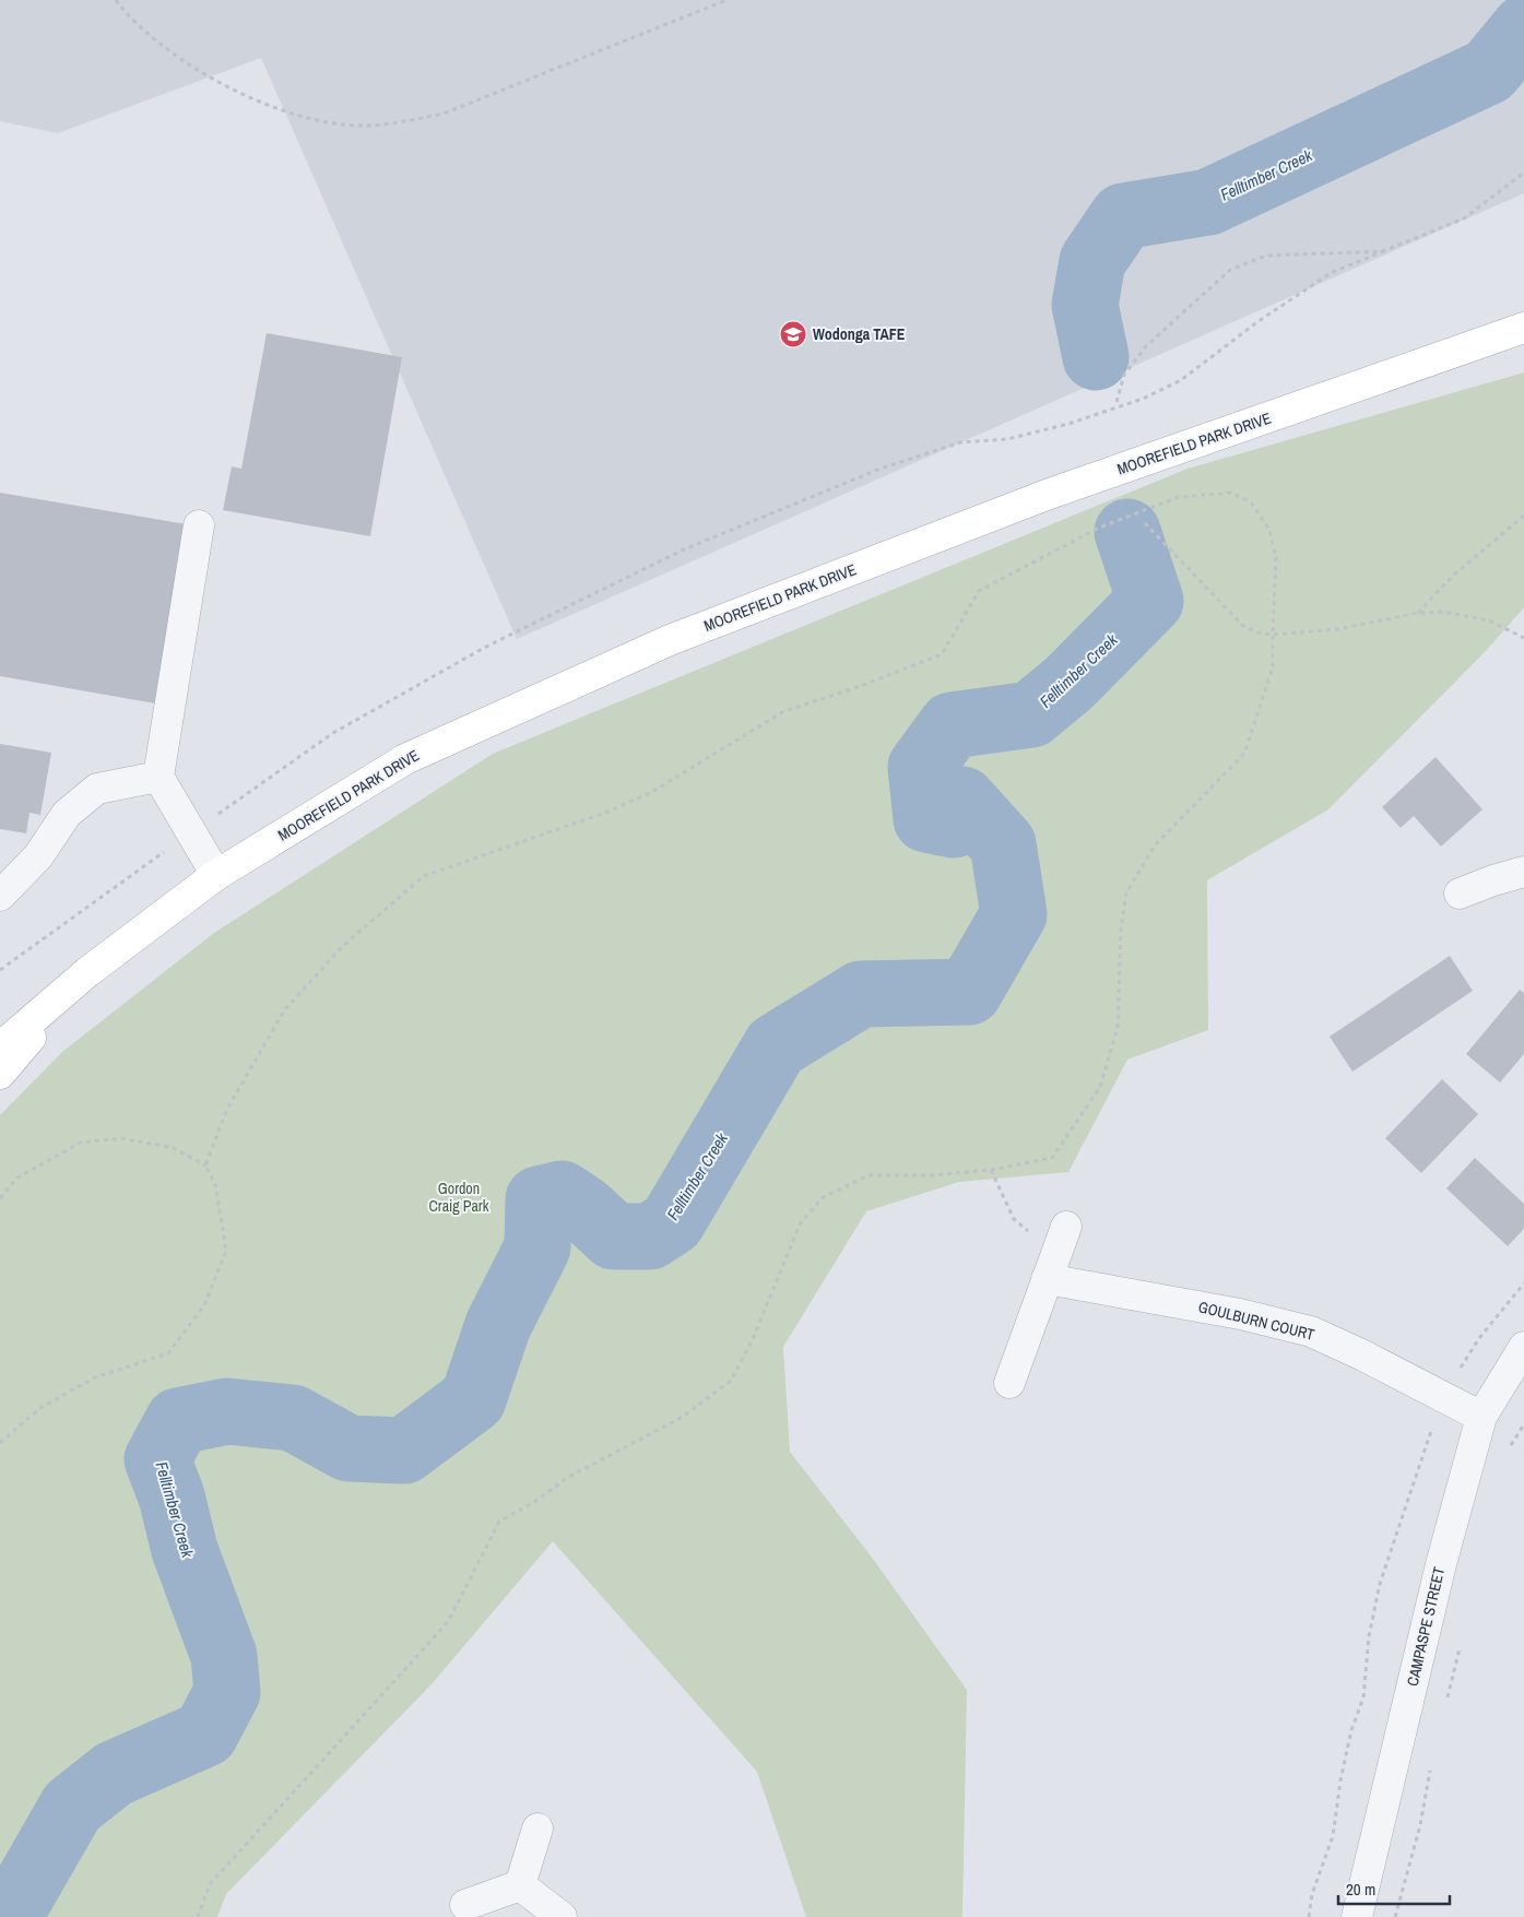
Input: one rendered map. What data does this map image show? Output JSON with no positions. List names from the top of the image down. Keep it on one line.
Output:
{"streets":{"main road":["MOOREFIELD PARK DRIVE"],"street":["GOULBURN COURT","CAMPASPE STREET"]},"crossings":[["GOULBURN COURT","CAMPASPE STREET"]],"water":["Felltimber Creek"],"parks":["Gordon Craig Park"],"places":{"school or university":["Wodonga TAFE"]},"scale_bar":"20 m"}
